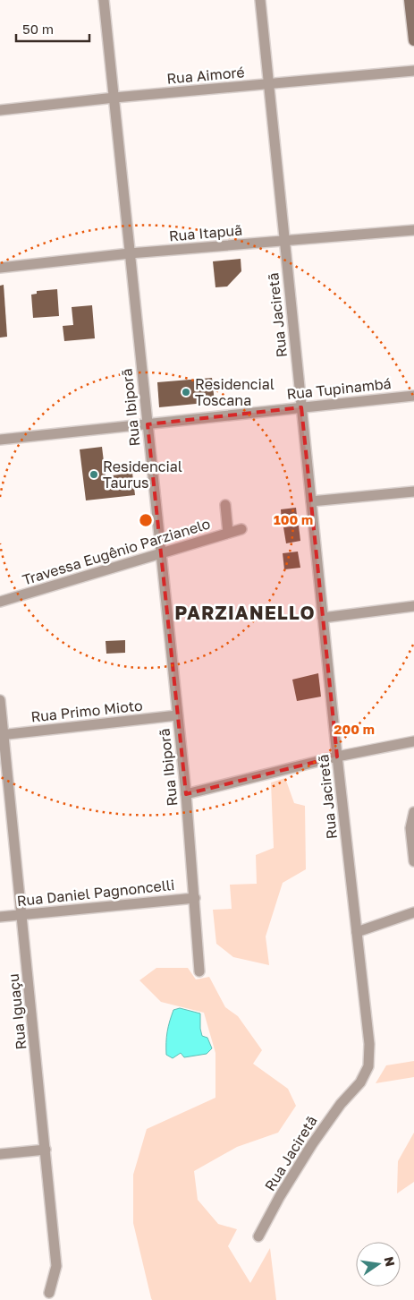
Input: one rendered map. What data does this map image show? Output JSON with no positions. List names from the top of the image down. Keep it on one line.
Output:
{"streets":{"street":["Rua Aimoré","Rua Itapuã","Rua Jaciretã","Rua Tupinambá","Rua Ibiporã","Travessa Eugênio Parzianelo","Rua Primo Mioto","Rua Daniel Pagnoncelli","Rua Iguaçu"]},"crossings":[["Rua Aimoré","Rua Jaciretã"],["Rua Aimoré","Rua Ibiporã"],["Rua Itapuã","Rua Jaciretã"],["Rua Itapuã","Rua Ibiporã"],["Rua Jaciretã","Rua Tupinambá"],["Rua Tupinambá","Rua Ibiporã"],["Rua Ibiporã","Travessa Eugênio Parzianelo"],["Rua Ibiporã","Rua Primo Mioto"],["Rua Ibiporã","Rua Daniel Pagnoncelli"],["Rua Primo Mioto","Rua Iguaçu"],["Rua Daniel Pagnoncelli","Rua Iguaçu"]],"districts":["PARZIANELLO"],"places":["Residencial Toscana","Residencial Taurus"],"scale_bar":"50 m","north":"right","rings":["100 m","200 m"]}
